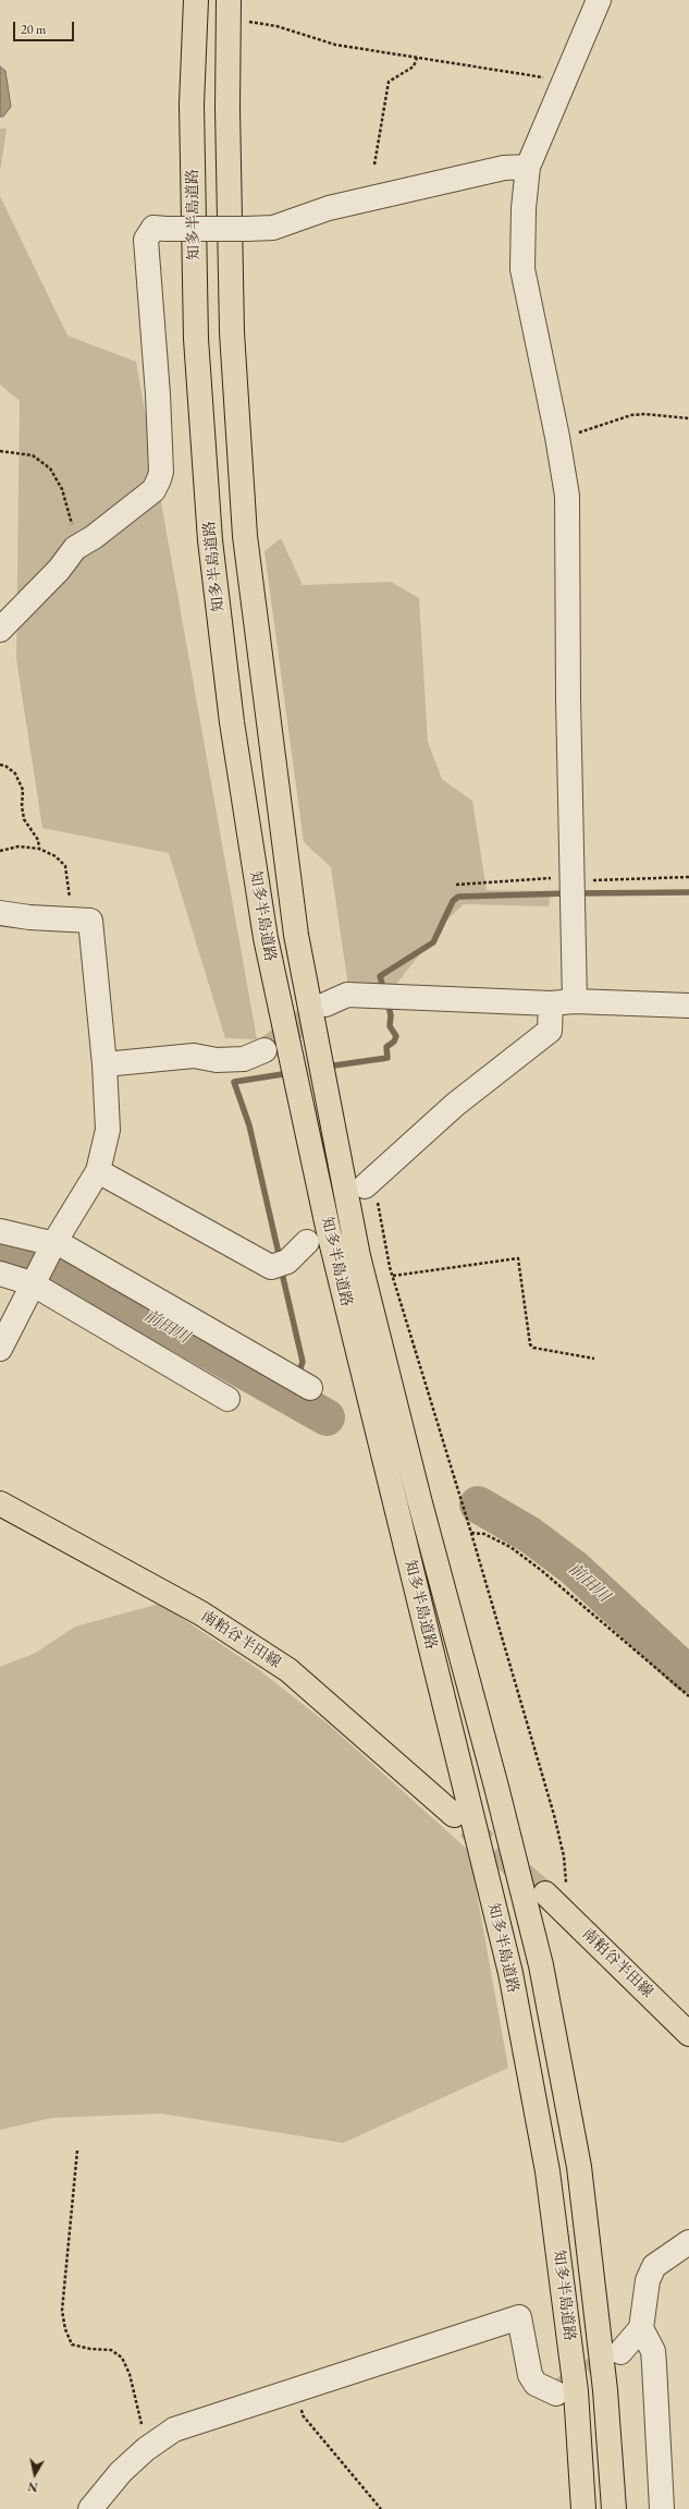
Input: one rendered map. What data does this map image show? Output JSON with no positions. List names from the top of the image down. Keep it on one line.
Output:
{"streets":{"main road":["知多半島道路","南粕谷半田線"]},"water":["前田川"],"scale_bar":"20 m","north":"bottom"}
